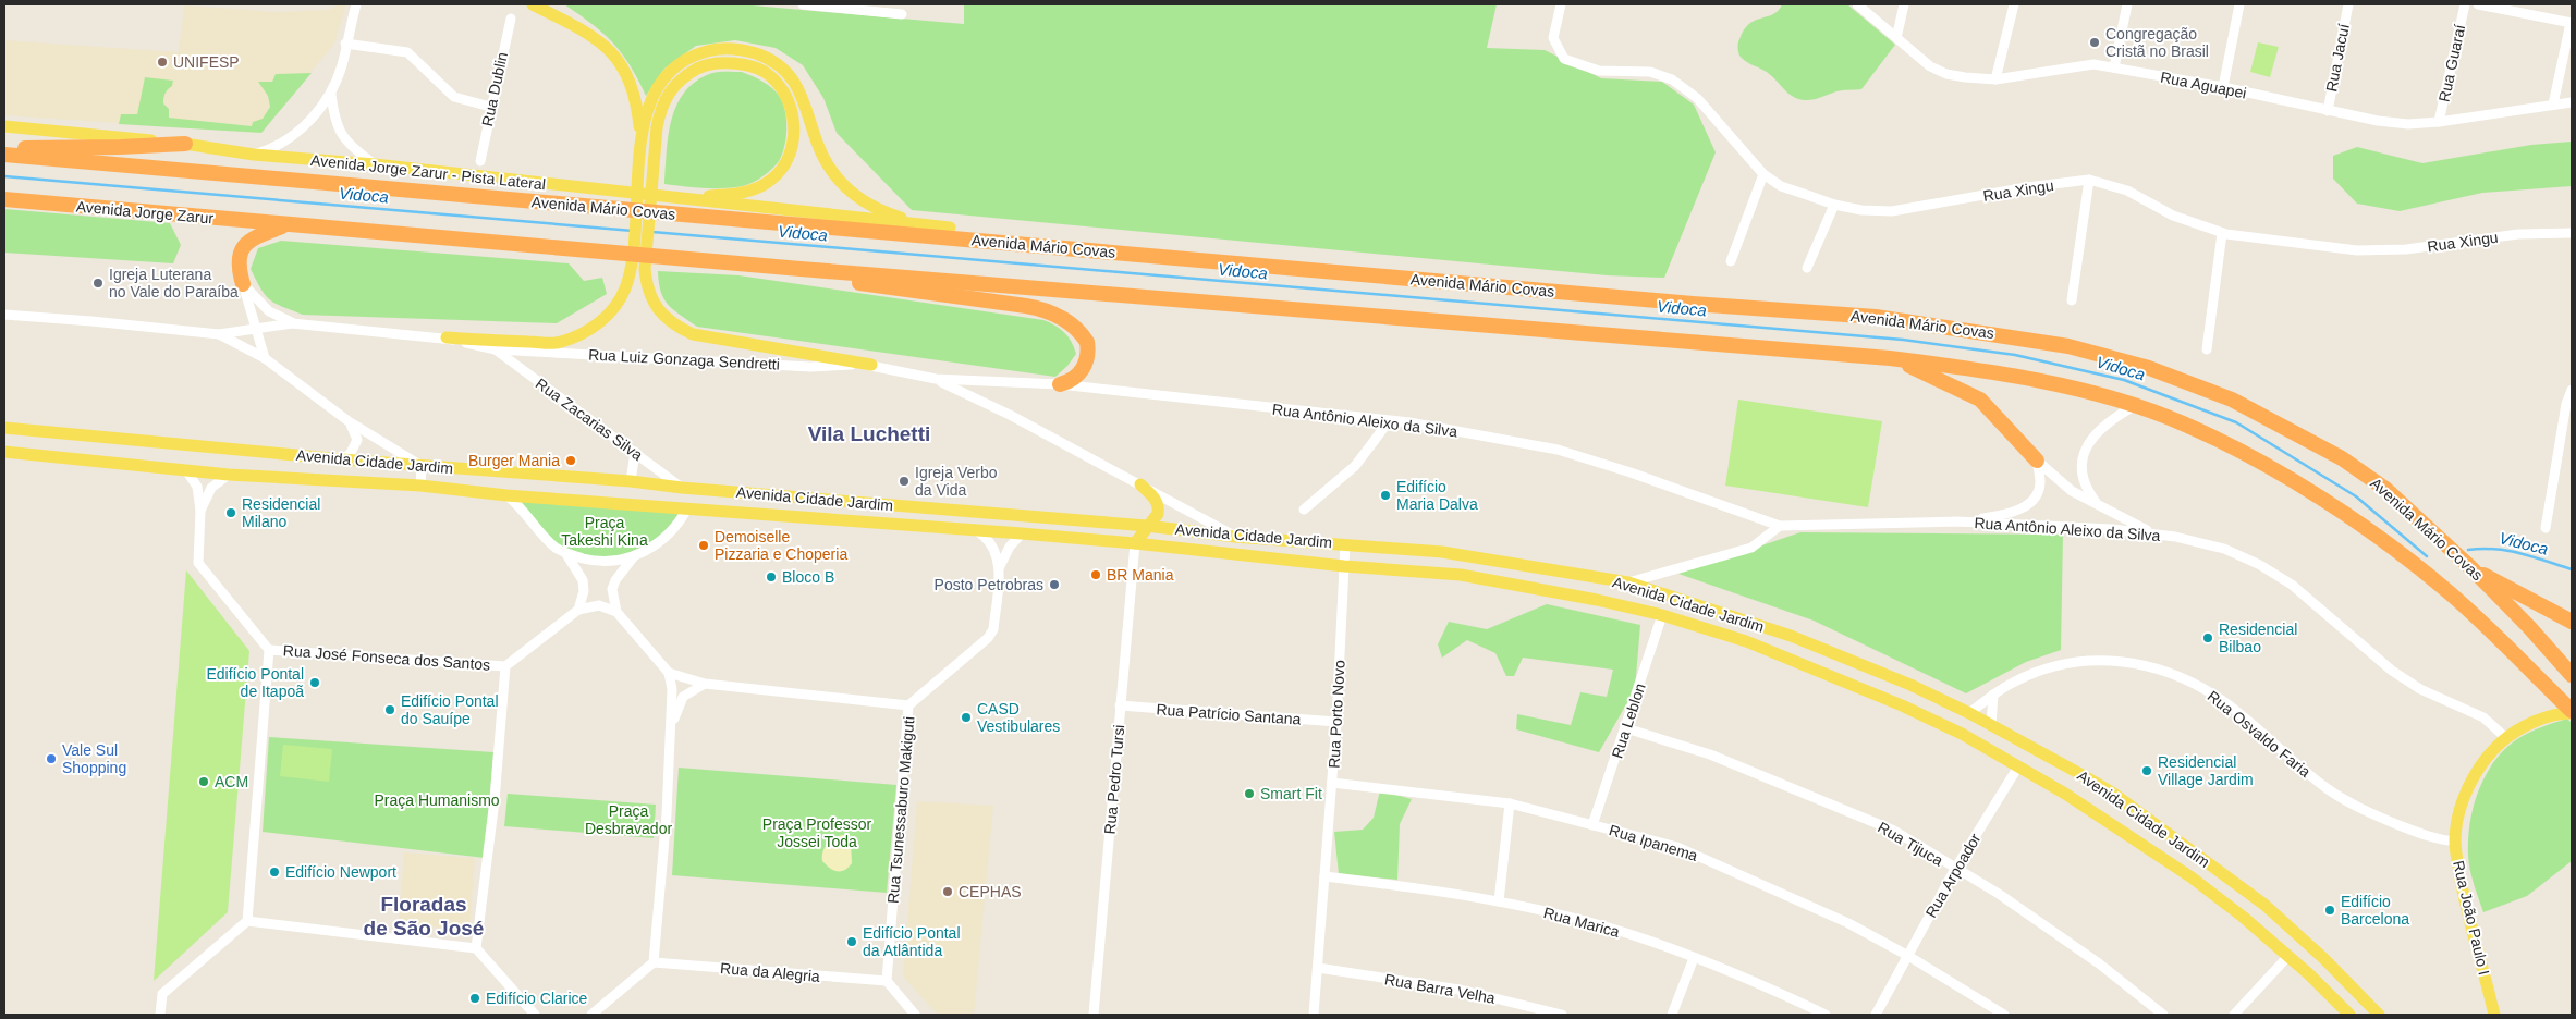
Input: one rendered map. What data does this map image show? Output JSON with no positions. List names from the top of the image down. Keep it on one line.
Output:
{"streets":{"highway":["Avenida Mário Covas","Avenida Jorge Zarur"],"main road":["Avenida Jorge Zarur - Pista Lateral","Avenida Cidade Jardim","Rua João Paulo I"],"street":["Rua Jacuí","Rua Guaraí","Rua Aguapei","Rua Dublin","Rua Xingu","Rua Luiz Gonzaga Sendretti","Rua Zacarias Silva","Rua Antônio Aleixo da Silva","Rua José Fonseca dos Santos","Rua Patrício Santana","Rua Porto Novo","Rua Leblon","Rua Osvaldo Faria","Rua Pedro Tursi","Rua Tsunessaburo Makiguti","Rua Ipanema","Rua Tijuca","Rua Arpoador","Rua Marica","Rua da Alegria","Rua Barra Velha"]},"crossings":[["Rua Jacuí","Rua Aguapei"],["Rua Guaraí","Rua Aguapei"],["Rua Luiz Gonzaga Sendretti","Rua Zacarias Silva"],["Rua Luiz Gonzaga Sendretti","Rua Antônio Aleixo da Silva"],["Rua Zacarias Silva","Avenida Cidade Jardim"],["Rua Antônio Aleixo da Silva","Rua João Paulo I"],["Avenida Cidade Jardim","Rua Porto Novo"],["Avenida Cidade Jardim","Rua Leblon"],["Avenida Cidade Jardim","Rua Osvaldo Faria"],["Avenida Cidade Jardim","Rua Pedro Tursi"],["Avenida Cidade Jardim","Rua Arpoador"],["Rua Patrício Santana","Rua Porto Novo"],["Rua Patrício Santana","Rua Pedro Tursi"],["Rua Porto Novo","Rua Ipanema"],["Rua Porto Novo","Rua Marica"],["Rua Porto Novo","Rua Barra Velha"],["Rua Leblon","Rua Ipanema"],["Rua Leblon","Rua Tijuca"],["Rua Osvaldo Faria","Rua João Paulo I"],["Rua Tsunessaburo Makiguti","Rua da Alegria"],["Rua Ipanema","Rua Arpoador"],["Rua Tijuca","Rua Arpoador"]],"districts":["Vila Luchetti","Floradas de São José"],"water":["Vidoca"],"parks":["Praça Takeshi Kina","Praça Humanismo","Praça Desbravador","Praça Professor Jossei Toda"],"places":["Congregação Cristã no Brasil","UNIFESP","Igreja Luterana no Vale do Paraíba","Burger Mania","Igreja Verbo da Vida","Edifício Maria Dalva","Residencial Milano","Demoiselle Pizzaria e Choperia","BR Mania","Bloco B","Posto Petrobras","Residencial Bilbao","Edifício Pontal de Itapoã","Edifício Pontal do Sauípe","CASD Vestibulares","Vale Sul Shopping","Residencial Village Jardim","ACM","Smart Fit","Edifício Newport","CEPHAS","Edifício Barcelona","Edifício Pontal da Atlântida","Edifício Clarice"]}
